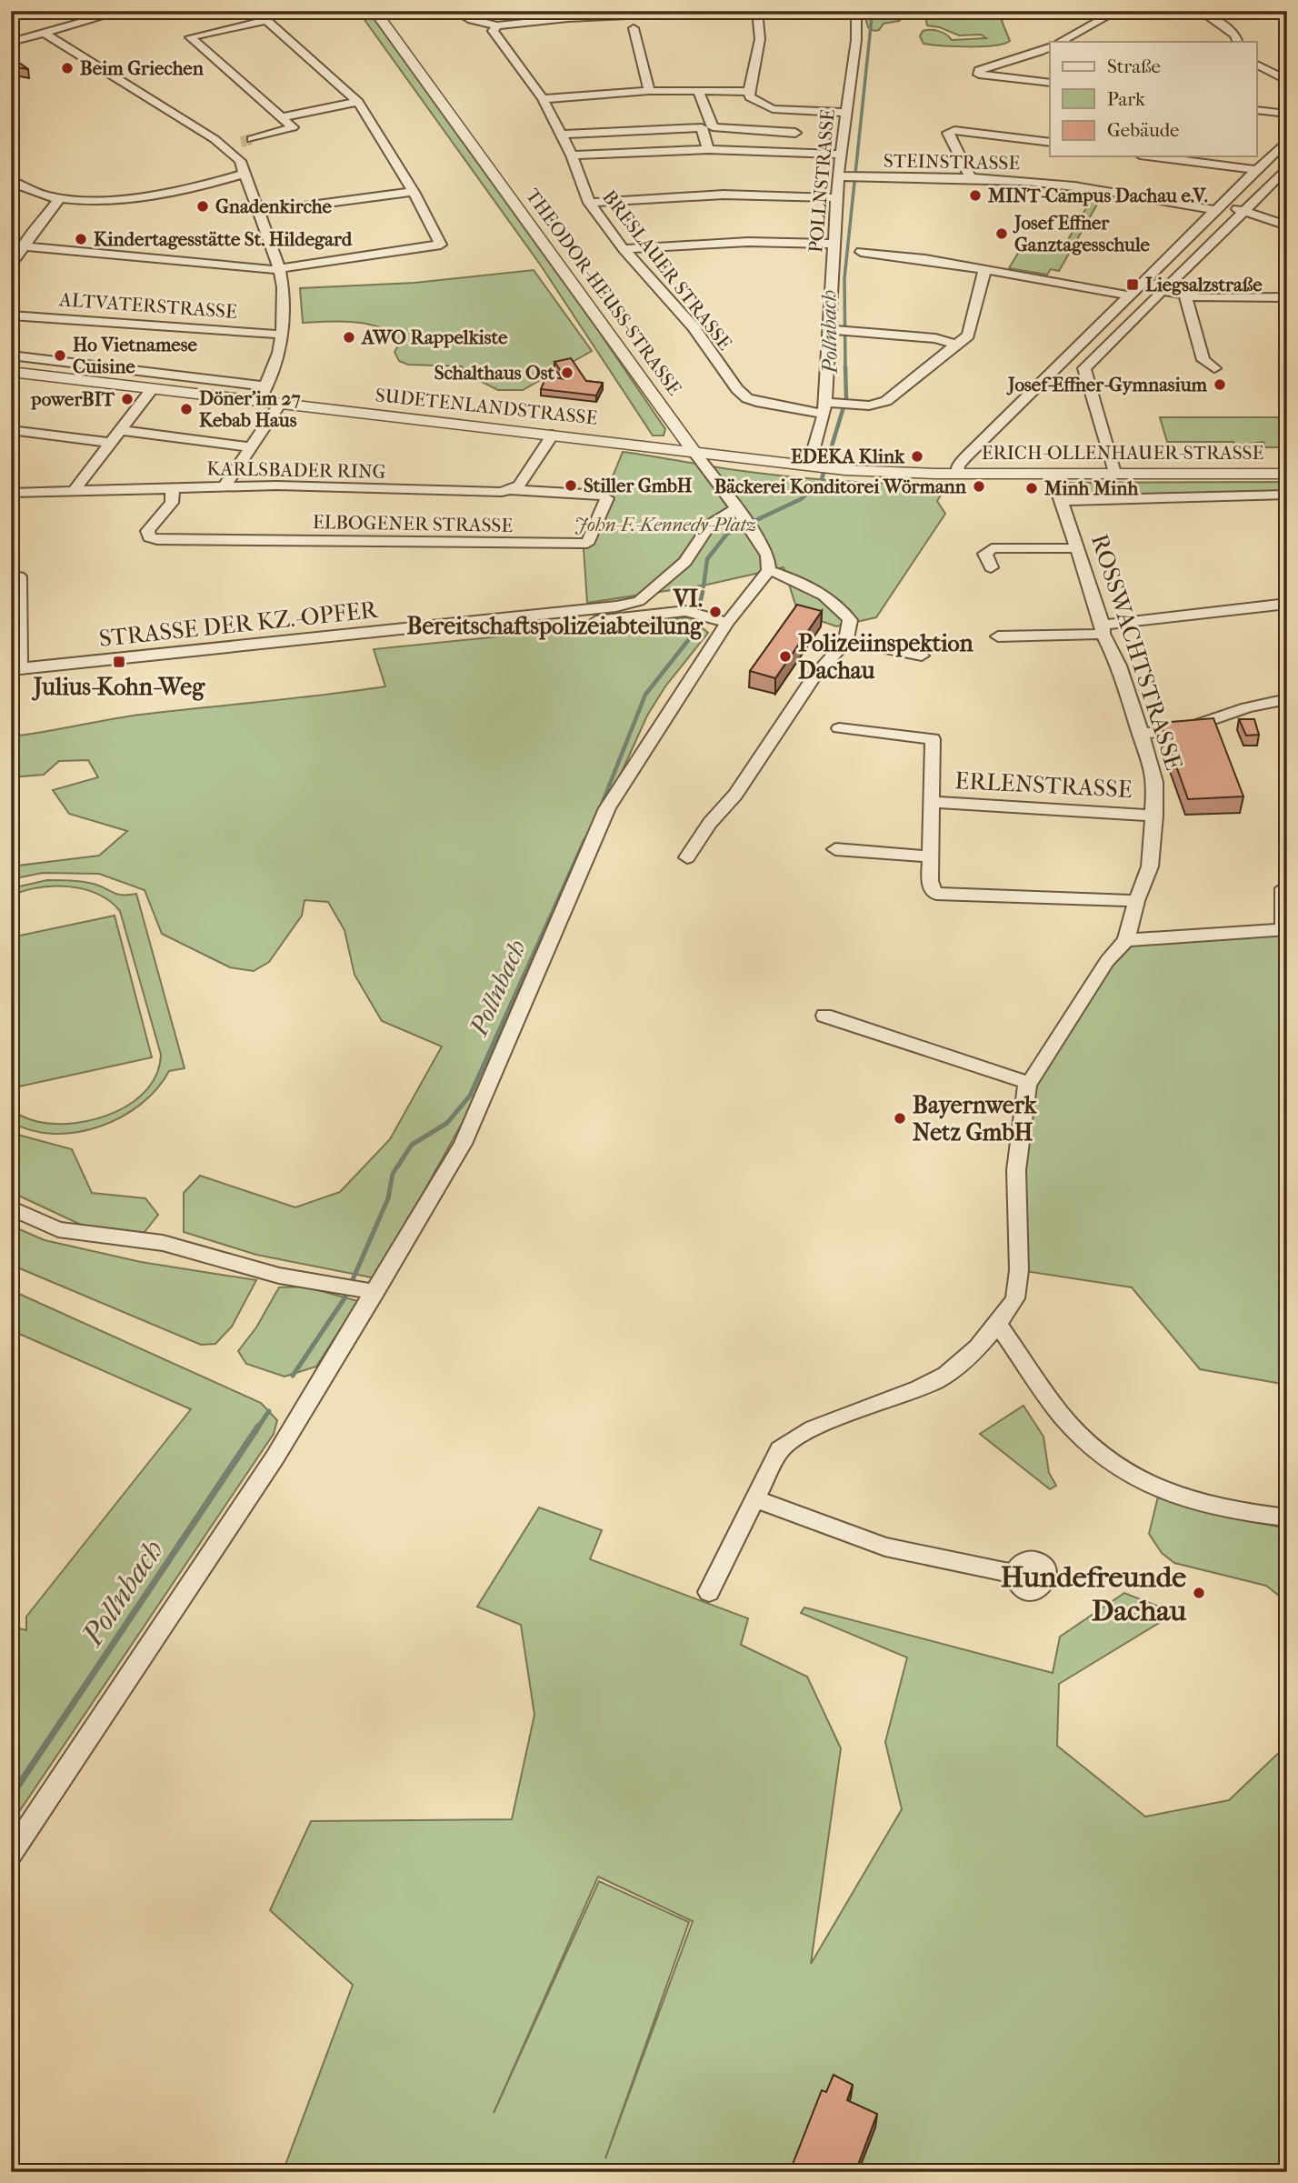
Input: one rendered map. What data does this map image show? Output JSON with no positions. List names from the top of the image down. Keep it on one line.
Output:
{"streets":{"street":["STEINSTRASSE","POLLNSTRASSE","BRESLAUER STRASSE","THEODOR-HEUSS-STRASSE","ALTVATERSTRASSE","SUDETENLANDSTRASSE","ERICH-OLLENHAUER-STRASSE","KARLSBADER RING","ELBOGENER STRASSE","STRASSE DER KZ.-OPFER","ROSSWACHTSTRASSE","ERLENSTRASSE"]},"crossings":[["STEINSTRASSE","POLLNSTRASSE"],["POLLNSTRASSE","BRESLAUER STRASSE"],["POLLNSTRASSE","SUDETENLANDSTRASSE"],["THEODOR-HEUSS-STRASSE","SUDETENLANDSTRASSE"],["THEODOR-HEUSS-STRASSE","STRASSE DER KZ.-OPFER"],["SUDETENLANDSTRASSE","ERICH-OLLENHAUER-STRASSE"],["ERICH-OLLENHAUER-STRASSE","ROSSWACHTSTRASSE"],["KARLSBADER RING","ELBOGENER STRASSE"],["ROSSWACHTSTRASSE","ERLENSTRASSE"]],"water":["Pollnbach"],"parks":["John-F.-Kennedy-Platz"],"places":{"other":["Beim Griechen","MINT-Campus Dachau e.V.","Gnadenkirche","Josef Effner Ganztagesschule","Kindertagesstätte St. Hildegard","AWO Rappelkiste","Ho Vietnamese Cuisine","Schalthaus Ost","Josef-Effner-Gymnasium","powerBIT","Döner'im 27 Kebab Haus","EDEKA Klink","Stiller GmbH","Bäckerei Konditorei Wörmann","Minh Minh","VI. Bereitschaftspolizeiabteilung","Polizeiinspektion Dachau","Bayernwerk Netz GmbH","Hundefreunde Dachau"],"transit":["Liegsalzstraße","Julius-Kohn-Weg"]},"legend":["Straße","Park","Gebäude"]}
